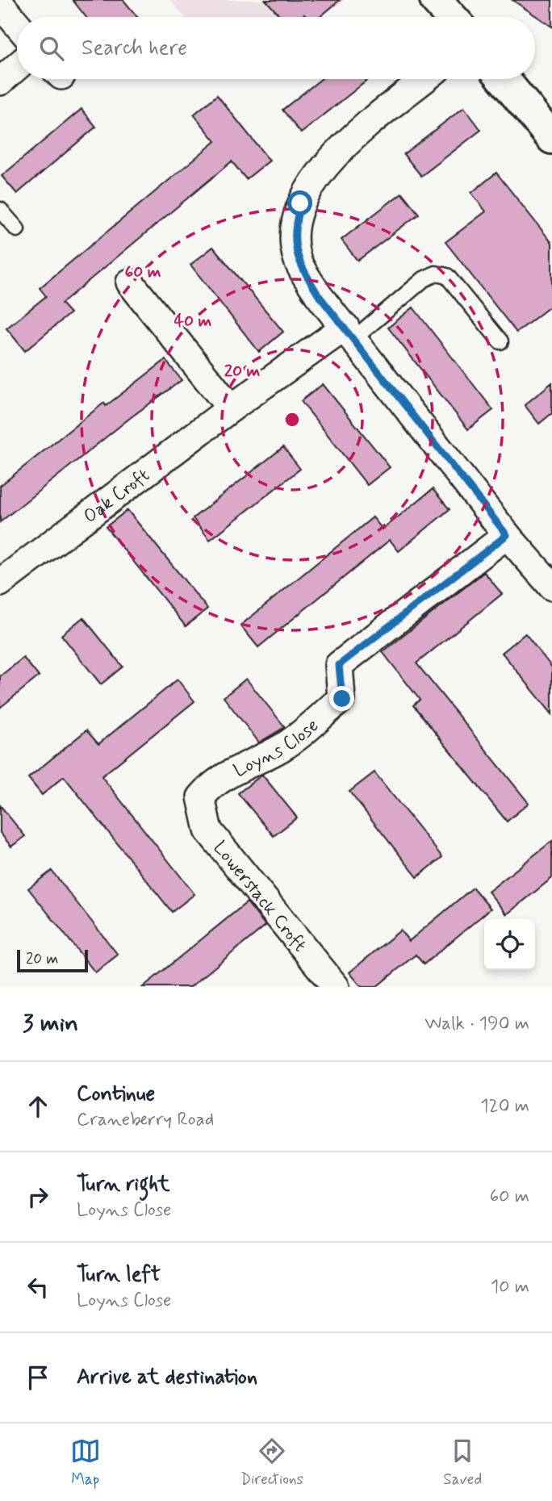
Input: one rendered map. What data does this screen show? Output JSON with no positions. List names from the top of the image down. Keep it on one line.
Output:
{"streets":{"street":["Oak Croft","Loyns Close","Lowerstack Croft"]},"crossings":[["Loyns Close","Lowerstack Croft"]],"scale_bar":"20 m","page":{"search":"Search here","scale":"20 m","heading":["3 min","Walk · 190 m"],"list":[["Continue","Craneberry Road","120 m"],["Turn right","Loyns Close","60 m"],["Turn left","Loyns Close","10 m"],"Arrive at destination"],"nav":["Map","Directions","Saved"]},"rings":["60 m","40 m","20 m"]}
